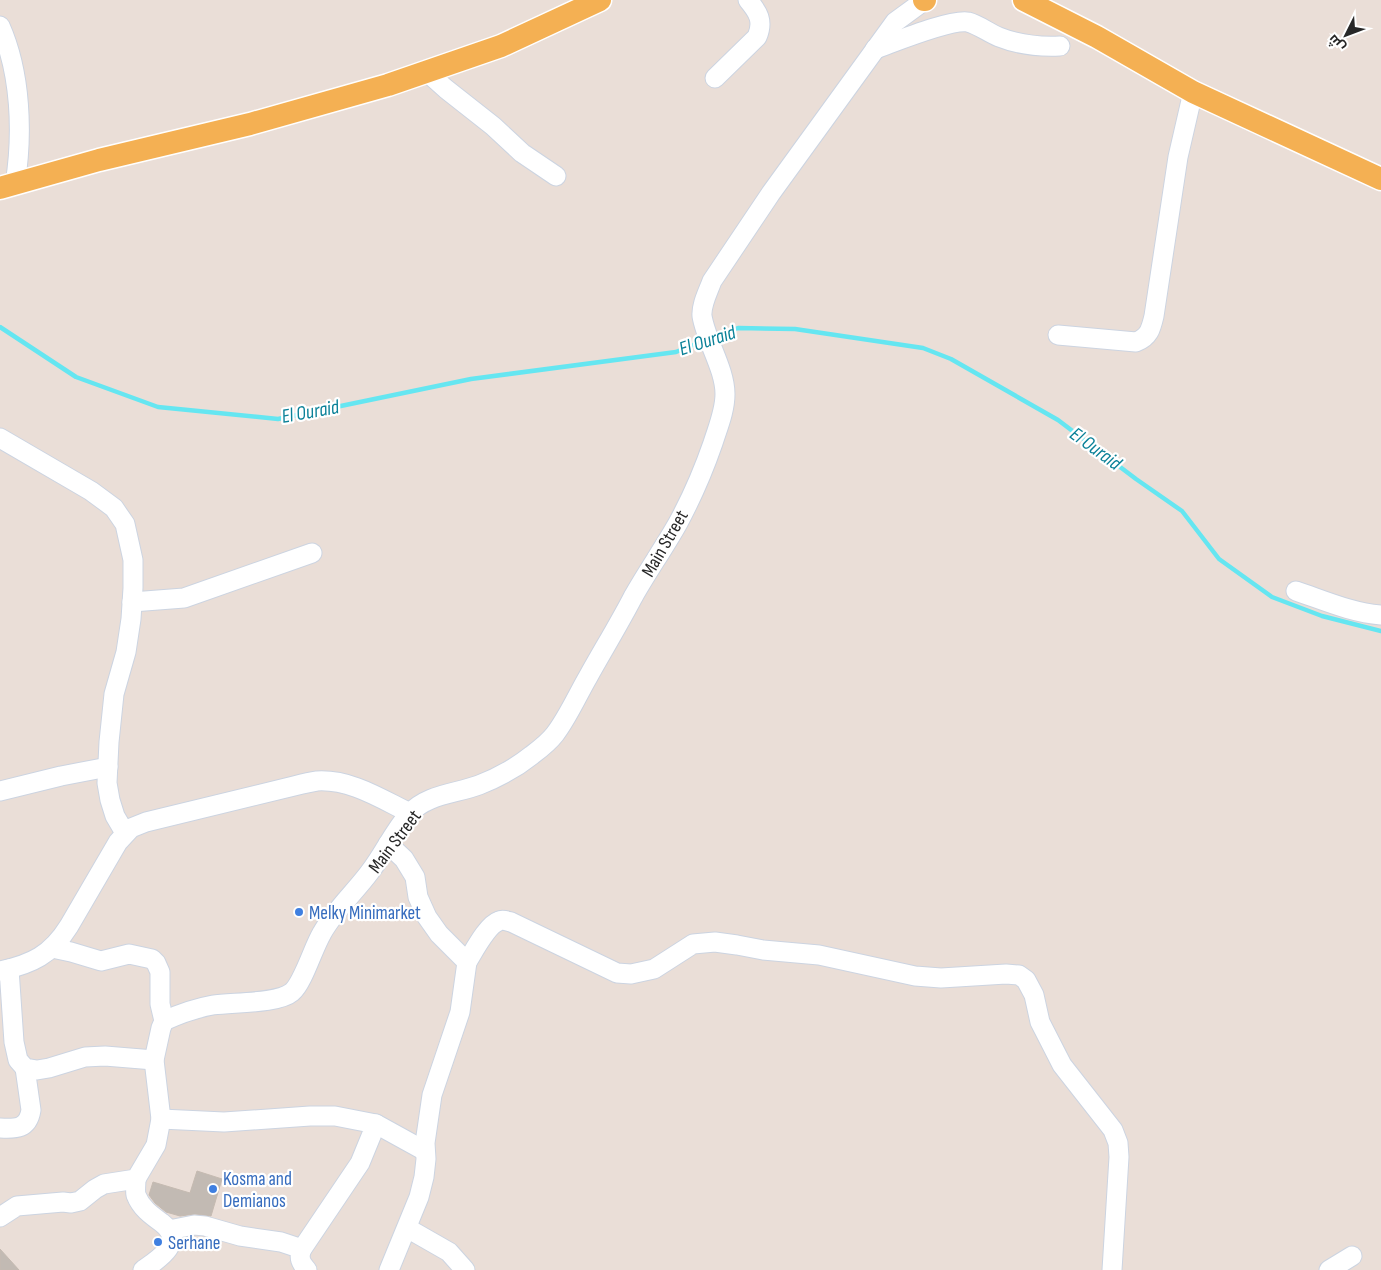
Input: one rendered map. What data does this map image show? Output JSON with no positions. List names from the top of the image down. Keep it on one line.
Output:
{"streets":{"street":["Main Street"]},"water":["El Ouraid"],"places":["Melky Minimarket","Kosma and Demianos","Serhane"],"north":"bottom left"}
